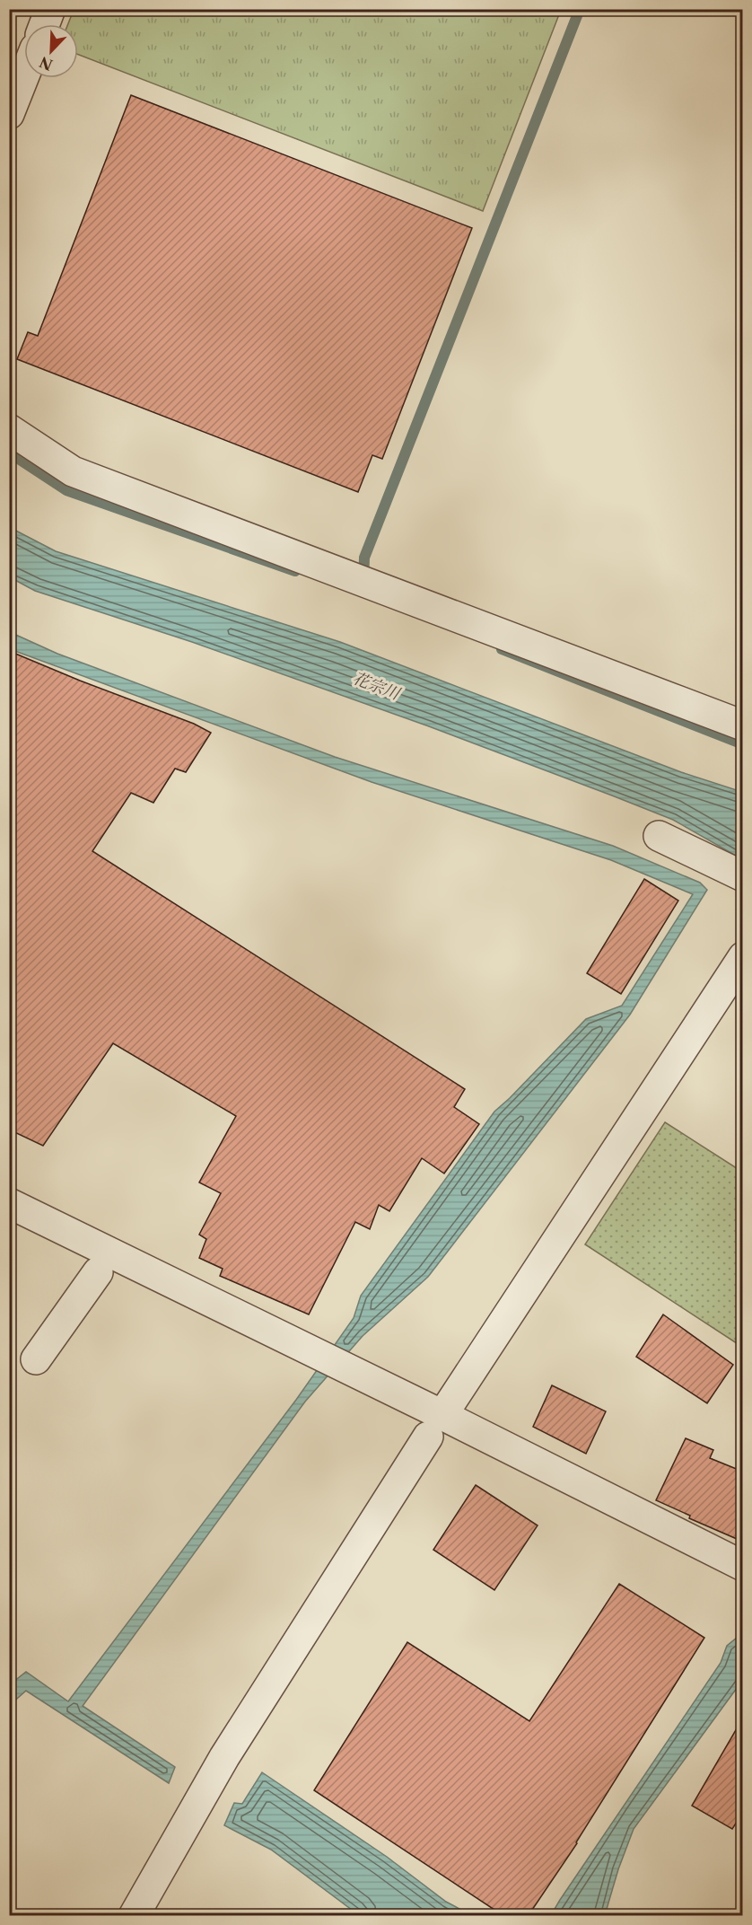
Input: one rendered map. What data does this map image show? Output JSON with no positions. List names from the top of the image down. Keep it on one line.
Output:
{"water":["花宗川"],"north":"bottom left"}
